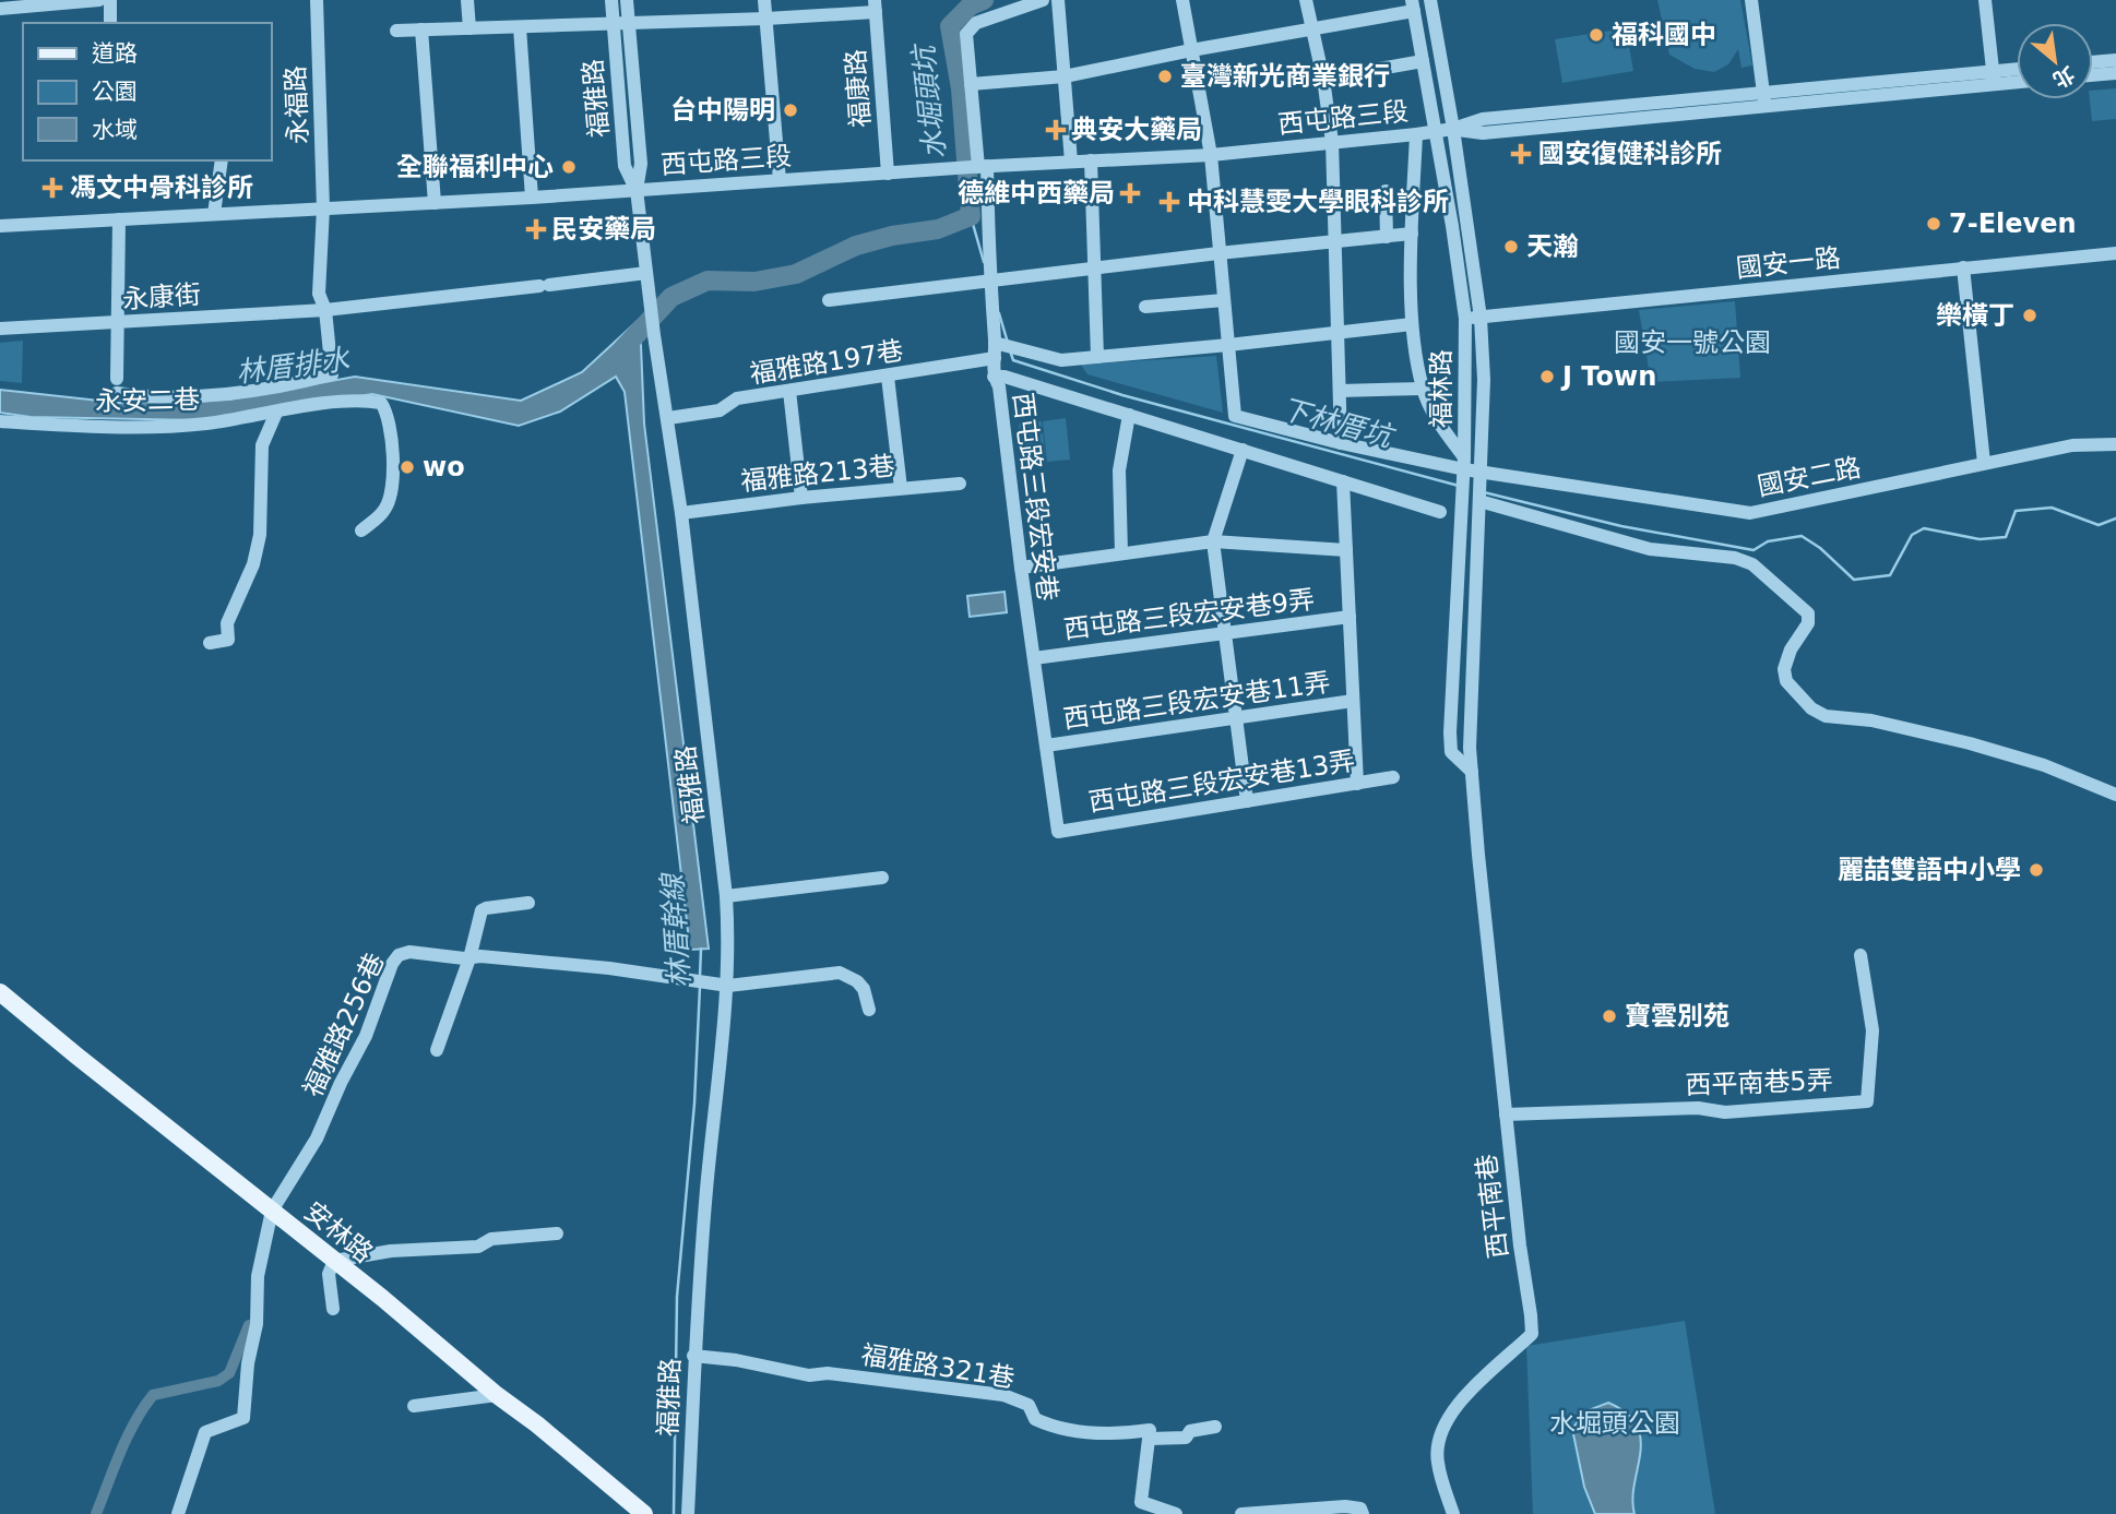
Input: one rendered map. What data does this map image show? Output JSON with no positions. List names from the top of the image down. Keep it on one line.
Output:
{"streets":{"main road":["安林路"],"street":["福康路","福雅路","永福路","西屯路三段","國安一路","永康街","福雅路197巷","福林路","永安二巷","福雅路213巷","國安二路","西屯路三段宏安巷","西屯路三段宏安巷9弄","西屯路三段宏安巷11弄","西屯路三段宏安巷13弄","福雅路256巷","西平南巷5弄","西平南巷","福雅路321巷"]},"crossings":[["福康路","西屯路三段"],["福雅路","西屯路三段"],["福雅路","永康街"],["福雅路","福雅路197巷"],["福雅路","福雅路213巷"],["福雅路","福雅路256巷"],["福雅路","福雅路321巷"],["永福路","西屯路三段"],["永福路","永康街"],["西屯路三段","福林路"],["西屯路三段","西屯路三段宏安巷"],["國安一路","福林路"],["福雅路197巷","西屯路三段宏安巷"],["福林路","國安二路"],["福林路","西平南巷"],["西屯路三段宏安巷","西屯路三段宏安巷9弄"],["西屯路三段宏安巷","西屯路三段宏安巷11弄"],["西屯路三段宏安巷","西屯路三段宏安巷13弄"],["福雅路256巷","安林路"],["西平南巷5弄","西平南巷"]],"water":["水堀頭坑","林厝排水","下林厝坑","林厝幹線"],"parks":["國安一號公園","水堀頭公園"],"places":{"other":["福科國中","臺灣新光商業銀行","台中陽明","全聯福利中心","7-Eleven","天瀚","樂橫丁","J Town","wo","麗喆雙語中小學","寶雲別苑"],"health":["典安大藥局","國安復健科診所","馮文中骨科診所","德維中西藥局","中科慧雯大學眼科診所","民安藥局"]},"legend":["道路","公園","水域"],"north":"bottom right"}
